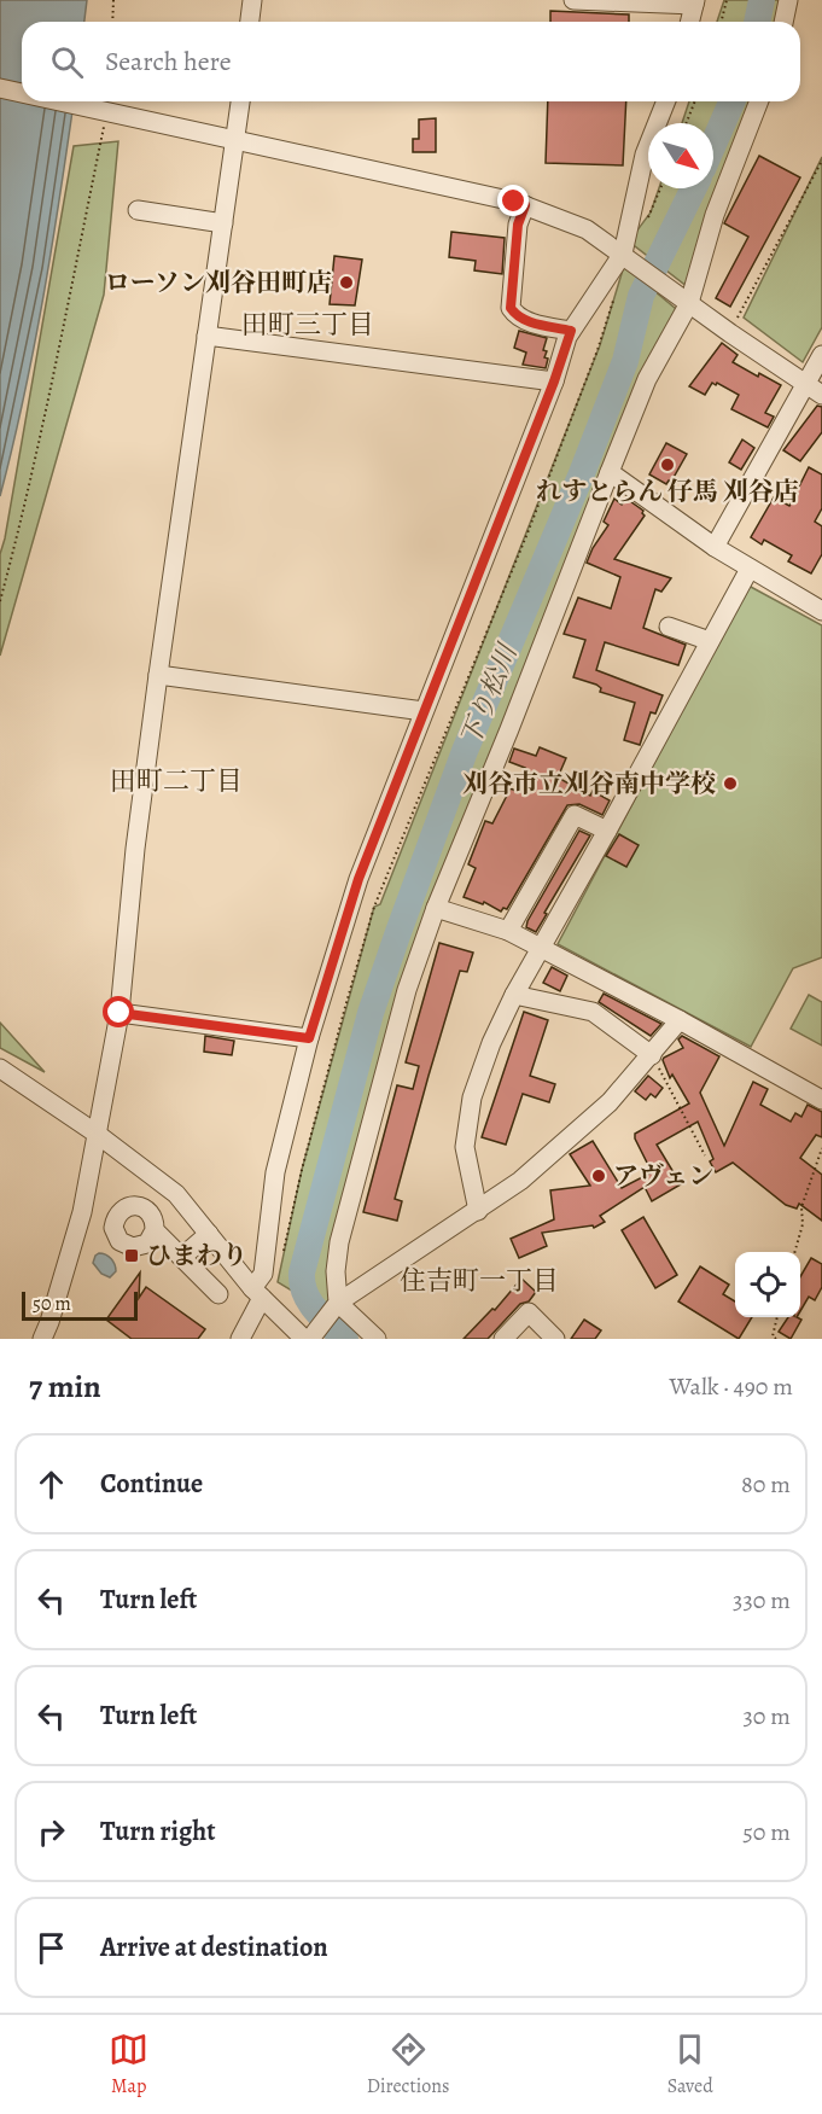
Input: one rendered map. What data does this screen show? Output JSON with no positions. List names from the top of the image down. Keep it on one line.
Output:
{"districts":["田町三丁目","田町二丁目","住吉町一丁目"],"water":["下り松川"],"places":{"other":["ローソン刈谷田町店","れすとらん 仔馬 刈谷店","刈谷市立刈谷南中学校","アヴェン"],"transit":["ひまわり"]},"scale_bar":"50 m","north":"bottom right","page":{"search":"Search here","scale":"50 m","heading":["7 min","Walk · 490 m"],"list":[["Continue","80 m"],["Turn left","330 m"],["Turn left","30 m"],["Turn right","50 m"],"Arrive at destination"],"nav":["Map","Directions","Saved"]}}
